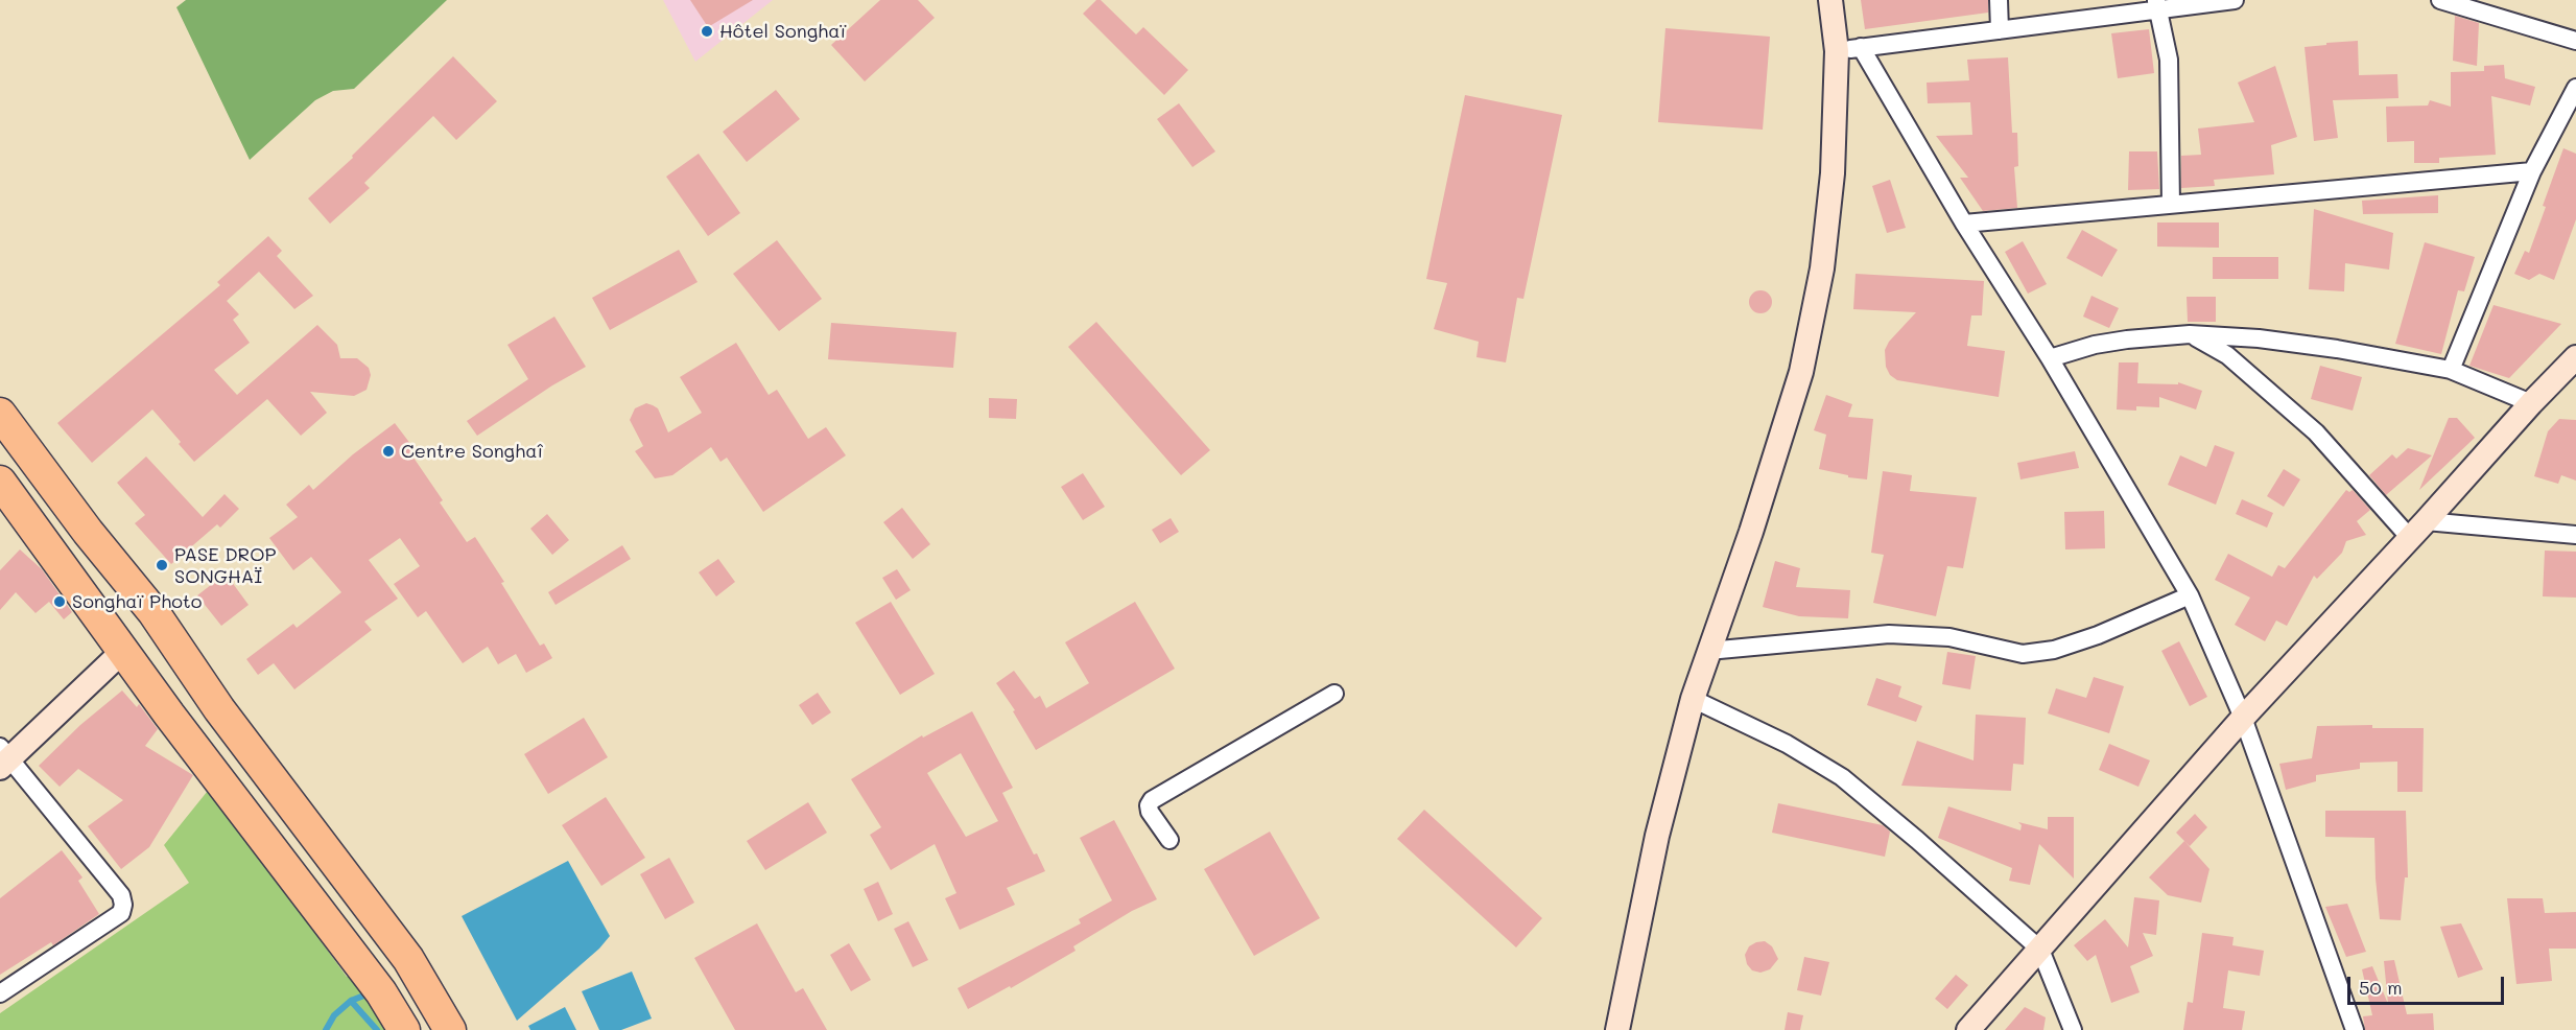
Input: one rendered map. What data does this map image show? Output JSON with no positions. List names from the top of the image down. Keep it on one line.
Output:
{"places":["Hôtel Songhaï","Centre Songhaî","PASE DROP SONGHAÏ","Songhaï Photo"],"scale_bar":"50 m"}
